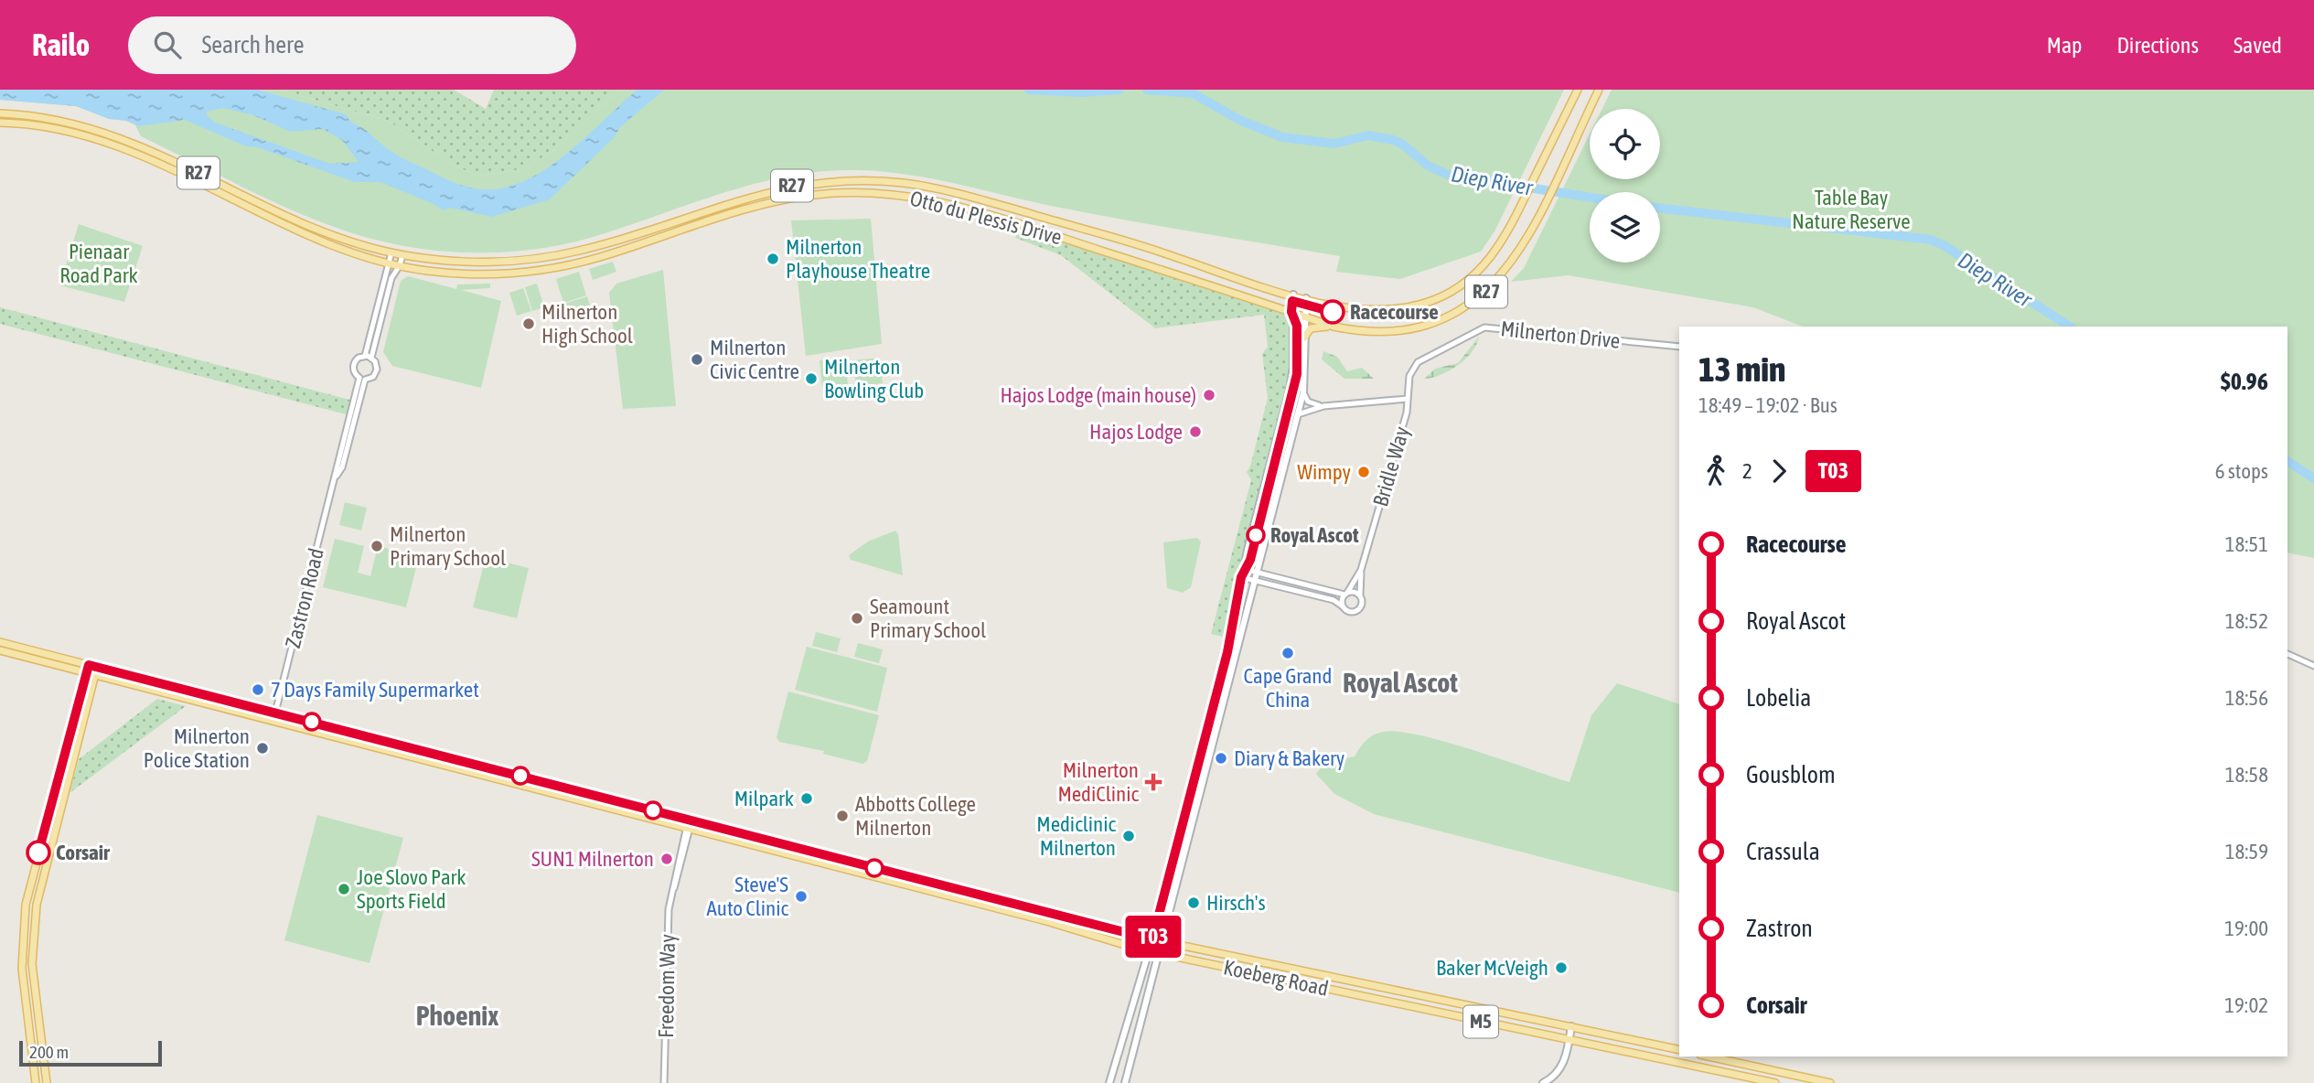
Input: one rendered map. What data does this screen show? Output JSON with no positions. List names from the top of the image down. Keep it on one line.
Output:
{"streets":{"main road":["R27","Otto du Plessis Drive","Koeberg Road","M5"],"street":["Milnerton Drive","Bridle Way","Zastron Road","Freedom Way"]},"crossings":[["Milnerton Drive","Bridle Way"],["Zastron Road","Koeberg Road"],["Koeberg Road","Freedom Way"]],"districts":["Royal Ascot","Phoenix"],"water":["Diep River"],"parks":["Table Bay Nature Reserve","Pienaar Road Park"],"places":{"other":["Milnerton Playhouse Theatre","Racecourse","Milnerton High School","Milnerton Civic Centre","Milnerton Bowling Club","Hajos Lodge (main house)","Hajos Lodge","Wimpy","Royal Ascot","Milnerton Primary School","Seamount Primary School","Cape Grand China","7 Days Family Supermarket","Milnerton Police Station","Diary & Bakery","Milpark","Abbotts College Milnerton","Mediclinic Milnerton","Corsair","SUN1 Milnerton","Joe Slovo Park Sports Field","Steve'S Auto Clinic","Hirsch's","Baker McVeigh"],"health":["Milnerton MediClinic"]},"lines":["bus line T03"],"scale_bar":"200 m","page":{"header":"Railo","search":"Search here","nav":["Map","Directions","Saved"],"on_map":"T03","heading":["13 min","18:49 – 19:02 · Bus","$0.96"],"legs":["2","T03","6 stops"],"list":[{"name":"Racecourse","value":"18:51"},{"name":"Royal Ascot","value":"18:52"},{"name":"Lobelia","value":"18:56"},{"name":"Gousblom","value":"18:58"},{"name":"Crassula","value":"18:59"},{"name":"Zastron","value":"19:00"},{"name":"Corsair","value":"19:02"}],"scale":"200 m"}}
